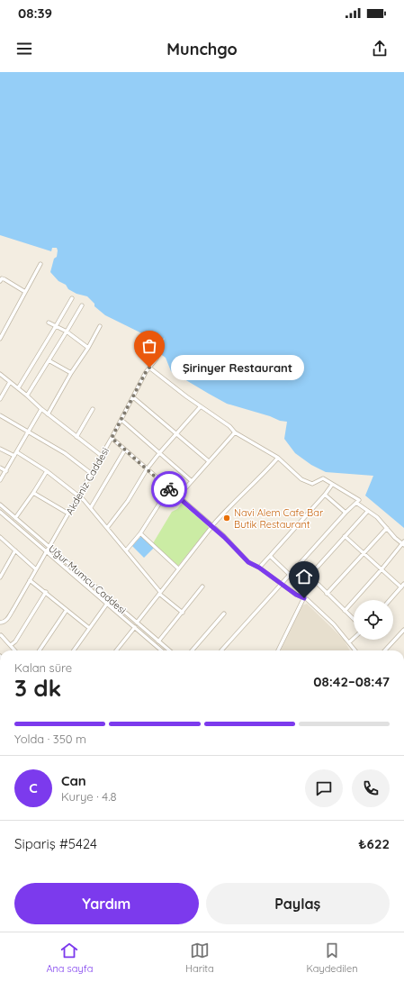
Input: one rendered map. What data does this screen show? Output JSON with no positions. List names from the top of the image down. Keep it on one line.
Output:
{"streets":{"street":["Akdeniz Caddesi","Uğur Mumcu Caddesi"]},"crossings":[["Akdeniz Caddesi","Uğur Mumcu Caddesi"]],"places":["Şirinyer Restaurant","Navi Alem Cafe Bar Butik Restaurant"],"page":{"status":"08:39","header":"Munchgo","bubble":"Şirinyer Restaurant","heading":["3 dk","Kalan süre","08:42–08:47"],"panel":["Can","Kurye · 4.8","Sipariş #5424","₺622"],"bar":"Yolda · 350 m","round":"C","buttons":["Yardım","Paylaş"],"tabs":["Ana sayfa","Harita","Kaydedilen"]}}
